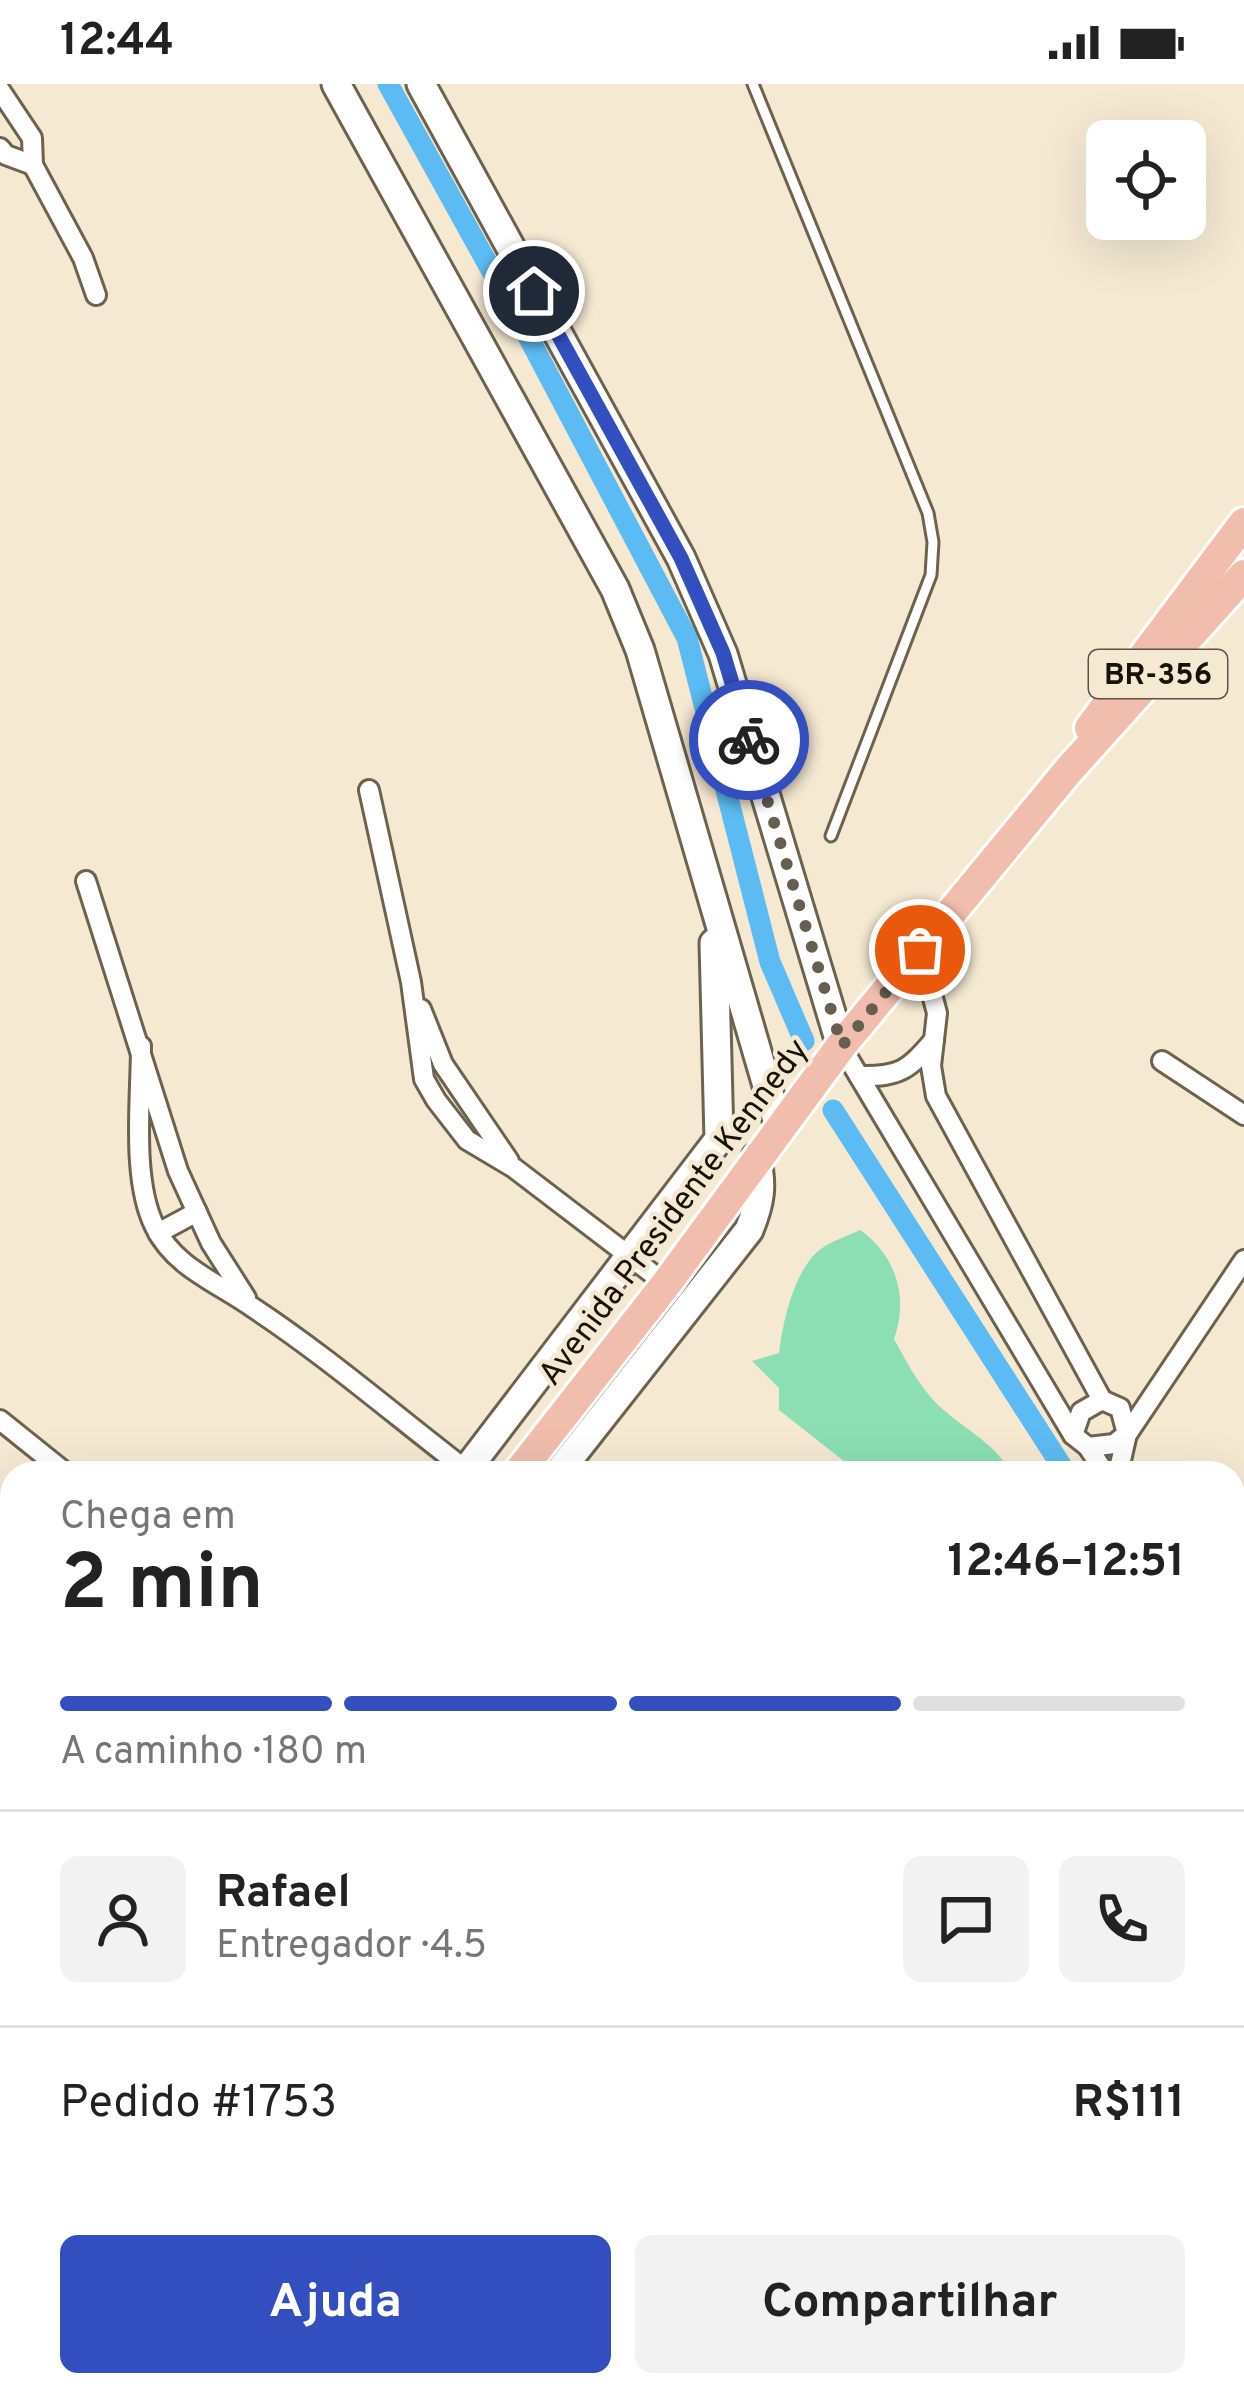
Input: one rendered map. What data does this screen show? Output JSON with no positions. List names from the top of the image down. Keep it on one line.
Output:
{"streets":{"main road":["BR-356","Avenida Presidente Kennedy"]},"page":{"status":"12:44","heading":["2 min","Chega em","12:46–12:51"],"panel":["Rafael","Entregador · 4.5","Pedido #1753","R$111"],"bar":"A caminho · 180 m","buttons":["Ajuda","Compartilhar"]}}
